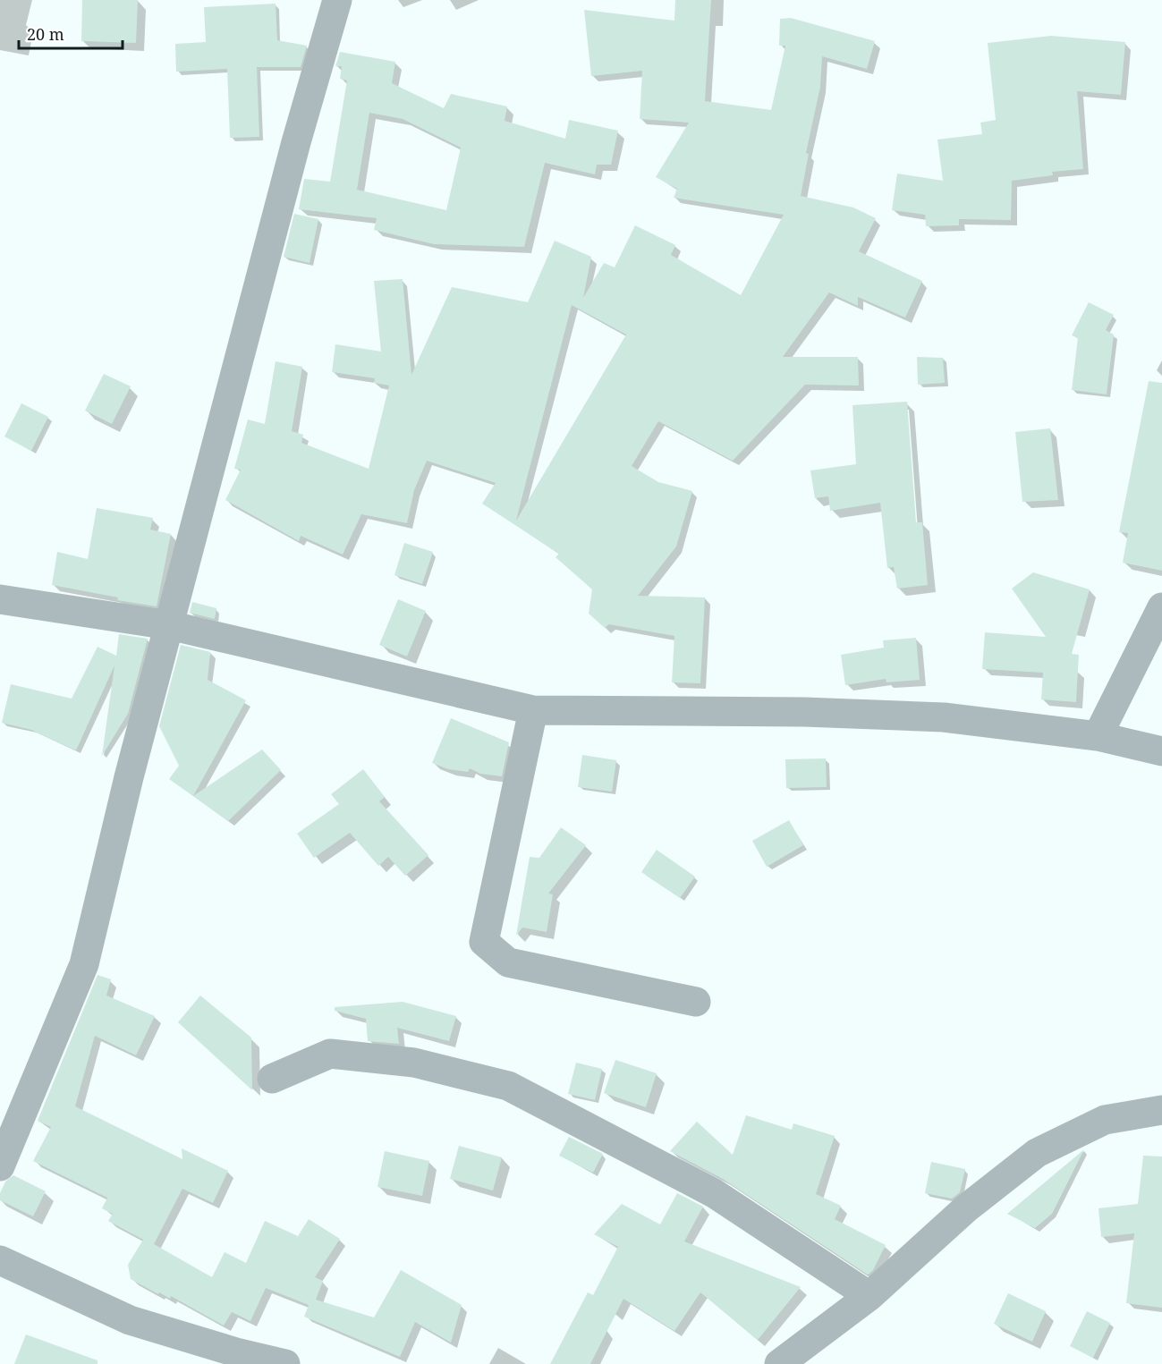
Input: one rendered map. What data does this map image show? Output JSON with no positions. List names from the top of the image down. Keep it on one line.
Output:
{"scale_bar":"20 m"}
